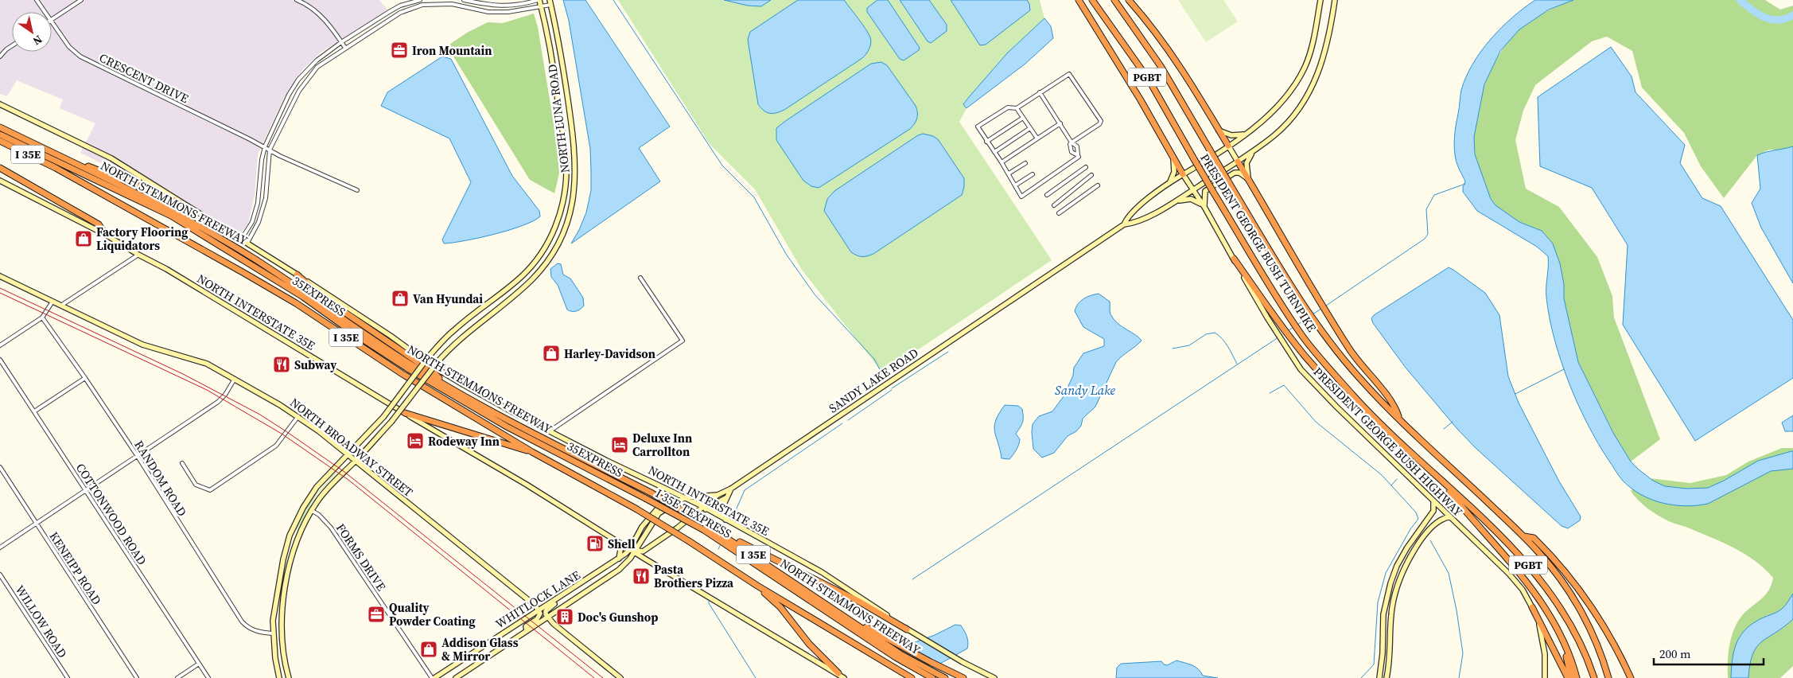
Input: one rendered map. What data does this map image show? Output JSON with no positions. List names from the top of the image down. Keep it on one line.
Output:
{"streets":{"highway":["PGBT","I 35E","NORTH STEMMONS FREEWAY","PRESIDENT GEORGE BUSH TURNPIKE","35EXPRESS","I 35E TEXPRESS"],"main road":["NORTH LUNA ROAD","NORTH INTERSTATE 35E","SANDY LAKE ROAD","PRESIDENT GEORGE BUSH HIGHWAY","NORTH BROADWAY STREET","WHITLOCK LANE"],"street":["CRESCENT DRIVE","RANDOM ROAD","COTTONWOOD ROAD","FORMS DRIVE","KENEIPP ROAD","WILLOW ROAD"]},"crossings":[["NORTH LUNA ROAD","NORTH BROADWAY STREET"],["NORTH LUNA ROAD","RANDOM ROAD"],["NORTH LUNA ROAD","FORMS DRIVE"],["35EXPRESS","I 35E TEXPRESS"],["NORTH INTERSTATE 35E","SANDY LAKE ROAD"],["NORTH INTERSTATE 35E","WHITLOCK LANE"],["SANDY LAKE ROAD","PRESIDENT GEORGE BUSH HIGHWAY"],["SANDY LAKE ROAD","WHITLOCK LANE"],["NORTH BROADWAY STREET","WHITLOCK LANE"],["FORMS DRIVE","WHITLOCK LANE"]],"water":["Sandy Lake"],"places":{"office":["Iron Mountain","Quality Powder Coating"],"shop":["Factory Flooring Liquidators","Van Hyundai","Harley-Davidson","Addison Glass & Mirror"],"restaurant":["Subway","Pasta Brothers Pizza"],"hotel":["Rodeway Inn","Deluxe Inn Carrollton"],"fuel station":["Shell"],"building":["Doc's Gunshop"]},"scale_bar":"200 m","north":"bottom right"}
